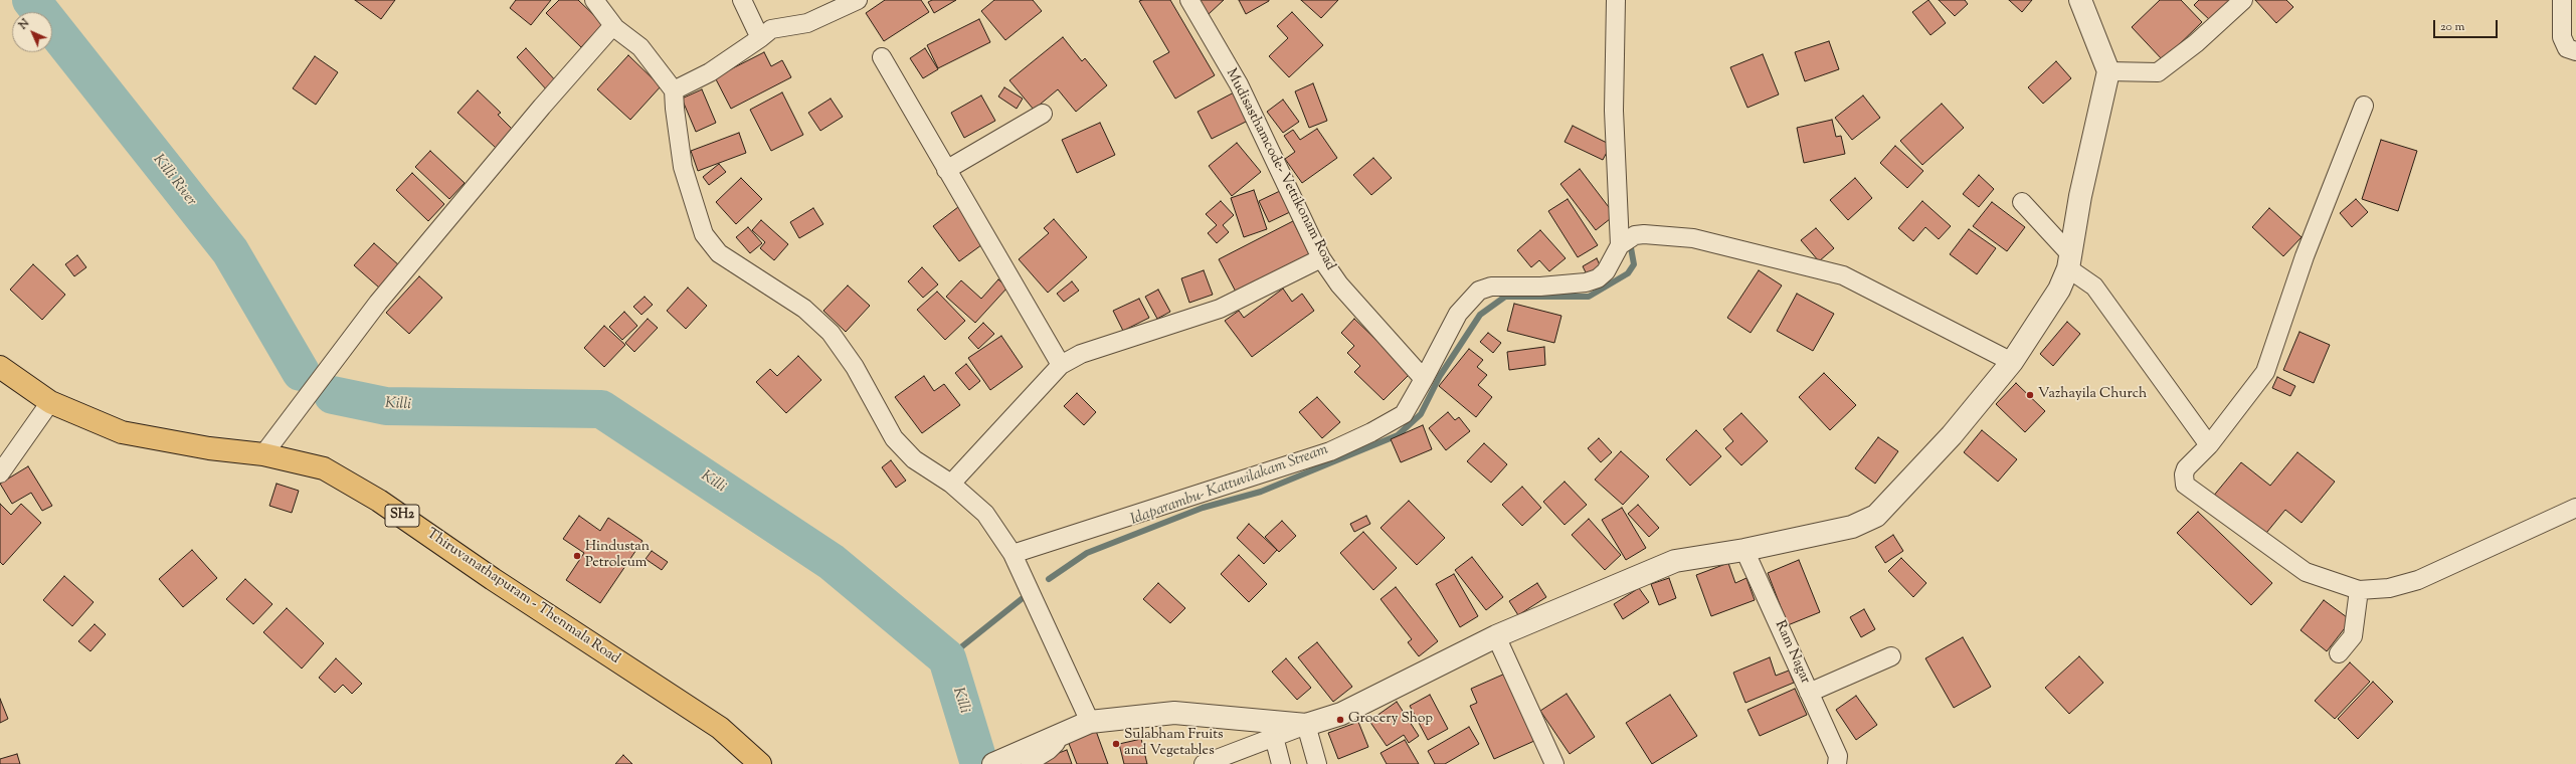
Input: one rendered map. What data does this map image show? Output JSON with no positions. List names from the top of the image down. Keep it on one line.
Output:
{"streets":{"main road":["SH2","Thiruvanathapuram - Thenmala Road"],"street":["Mudisasthamcode- Vettikonam Road","Ram Nagar"]},"water":["Killi River","Killi","Idaparambu- Kattuvilakam Stream"],"places":["Vazhayila Church","Hindustan Petroleum","Grocery Shop","Sulabham Fruits and Vegetables"],"scale_bar":"20 m","north":"top left"}
